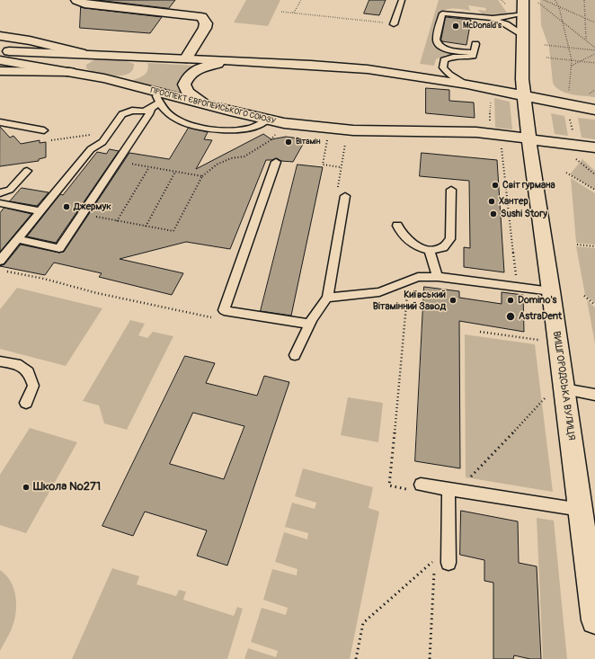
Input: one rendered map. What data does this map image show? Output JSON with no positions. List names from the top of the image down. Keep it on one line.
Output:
{"streets":{"main road":["ПРОСПЕКТ ЄВРОПЕЙСЬКОГО СОЮЗУ","ВИШГОРОДСЬКА ВУЛИЦЯ"]},"crossings":[["ПРОСПЕКТ ЄВРОПЕЙСЬКОГО СОЮЗУ","ВИШГОРОДСЬКА ВУЛИЦЯ"]],"places":["McDonald's","Вітамін","Світ гурмана","Хантер","Джермук","Sushi Story","Київський Вітамінний Завод","Domino's","AstraDent","Школа №271"]}
